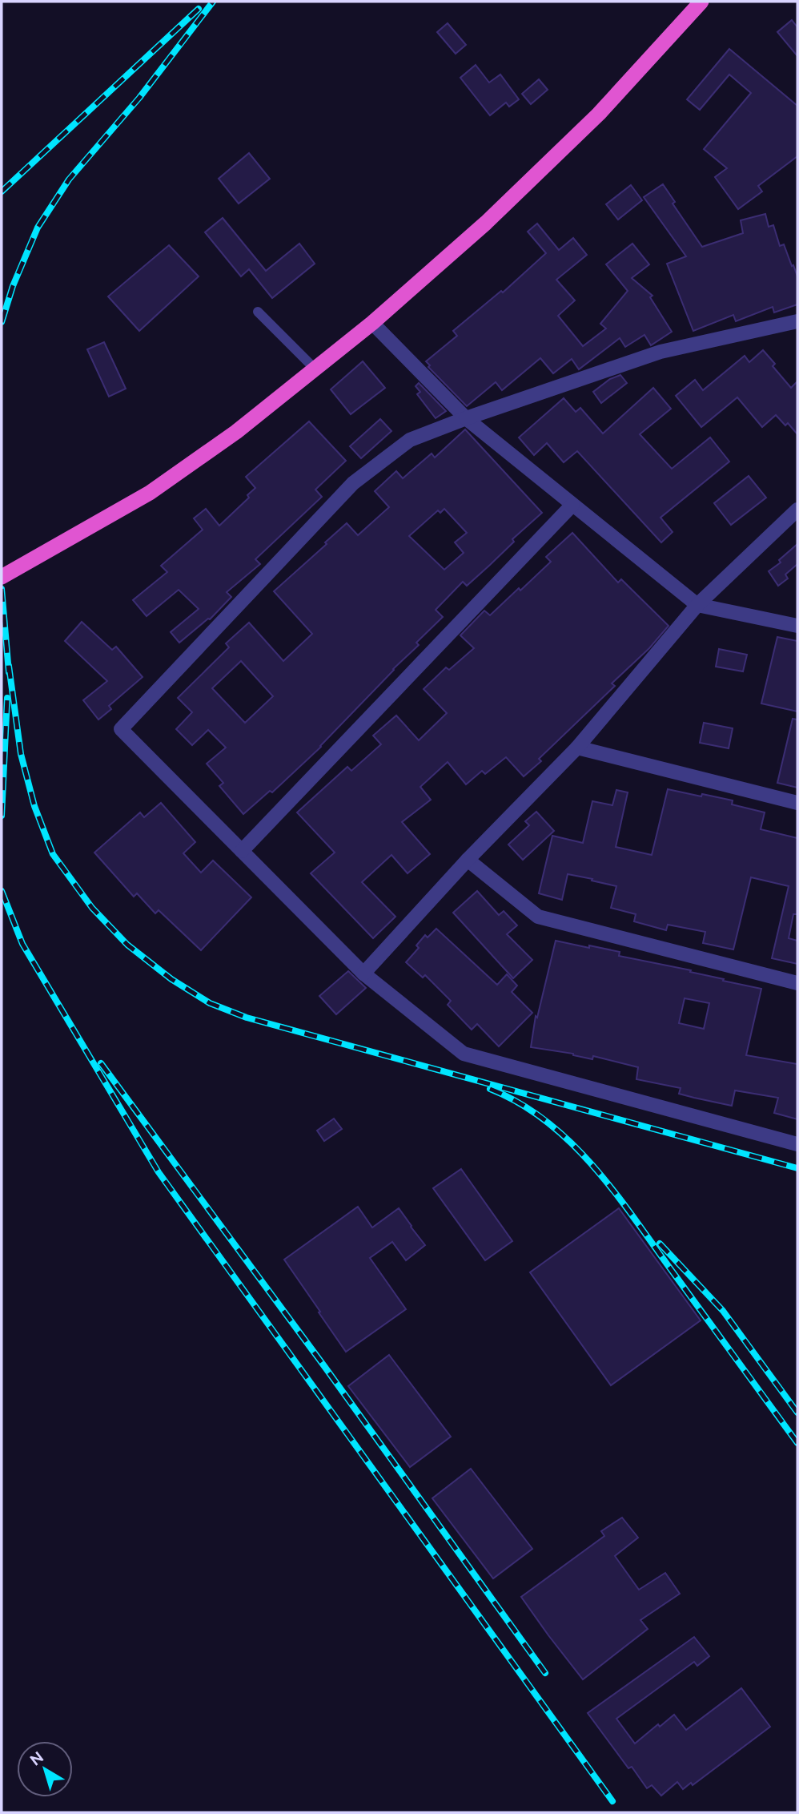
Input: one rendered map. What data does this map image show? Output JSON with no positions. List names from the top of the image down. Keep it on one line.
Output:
{"north":"top left"}
